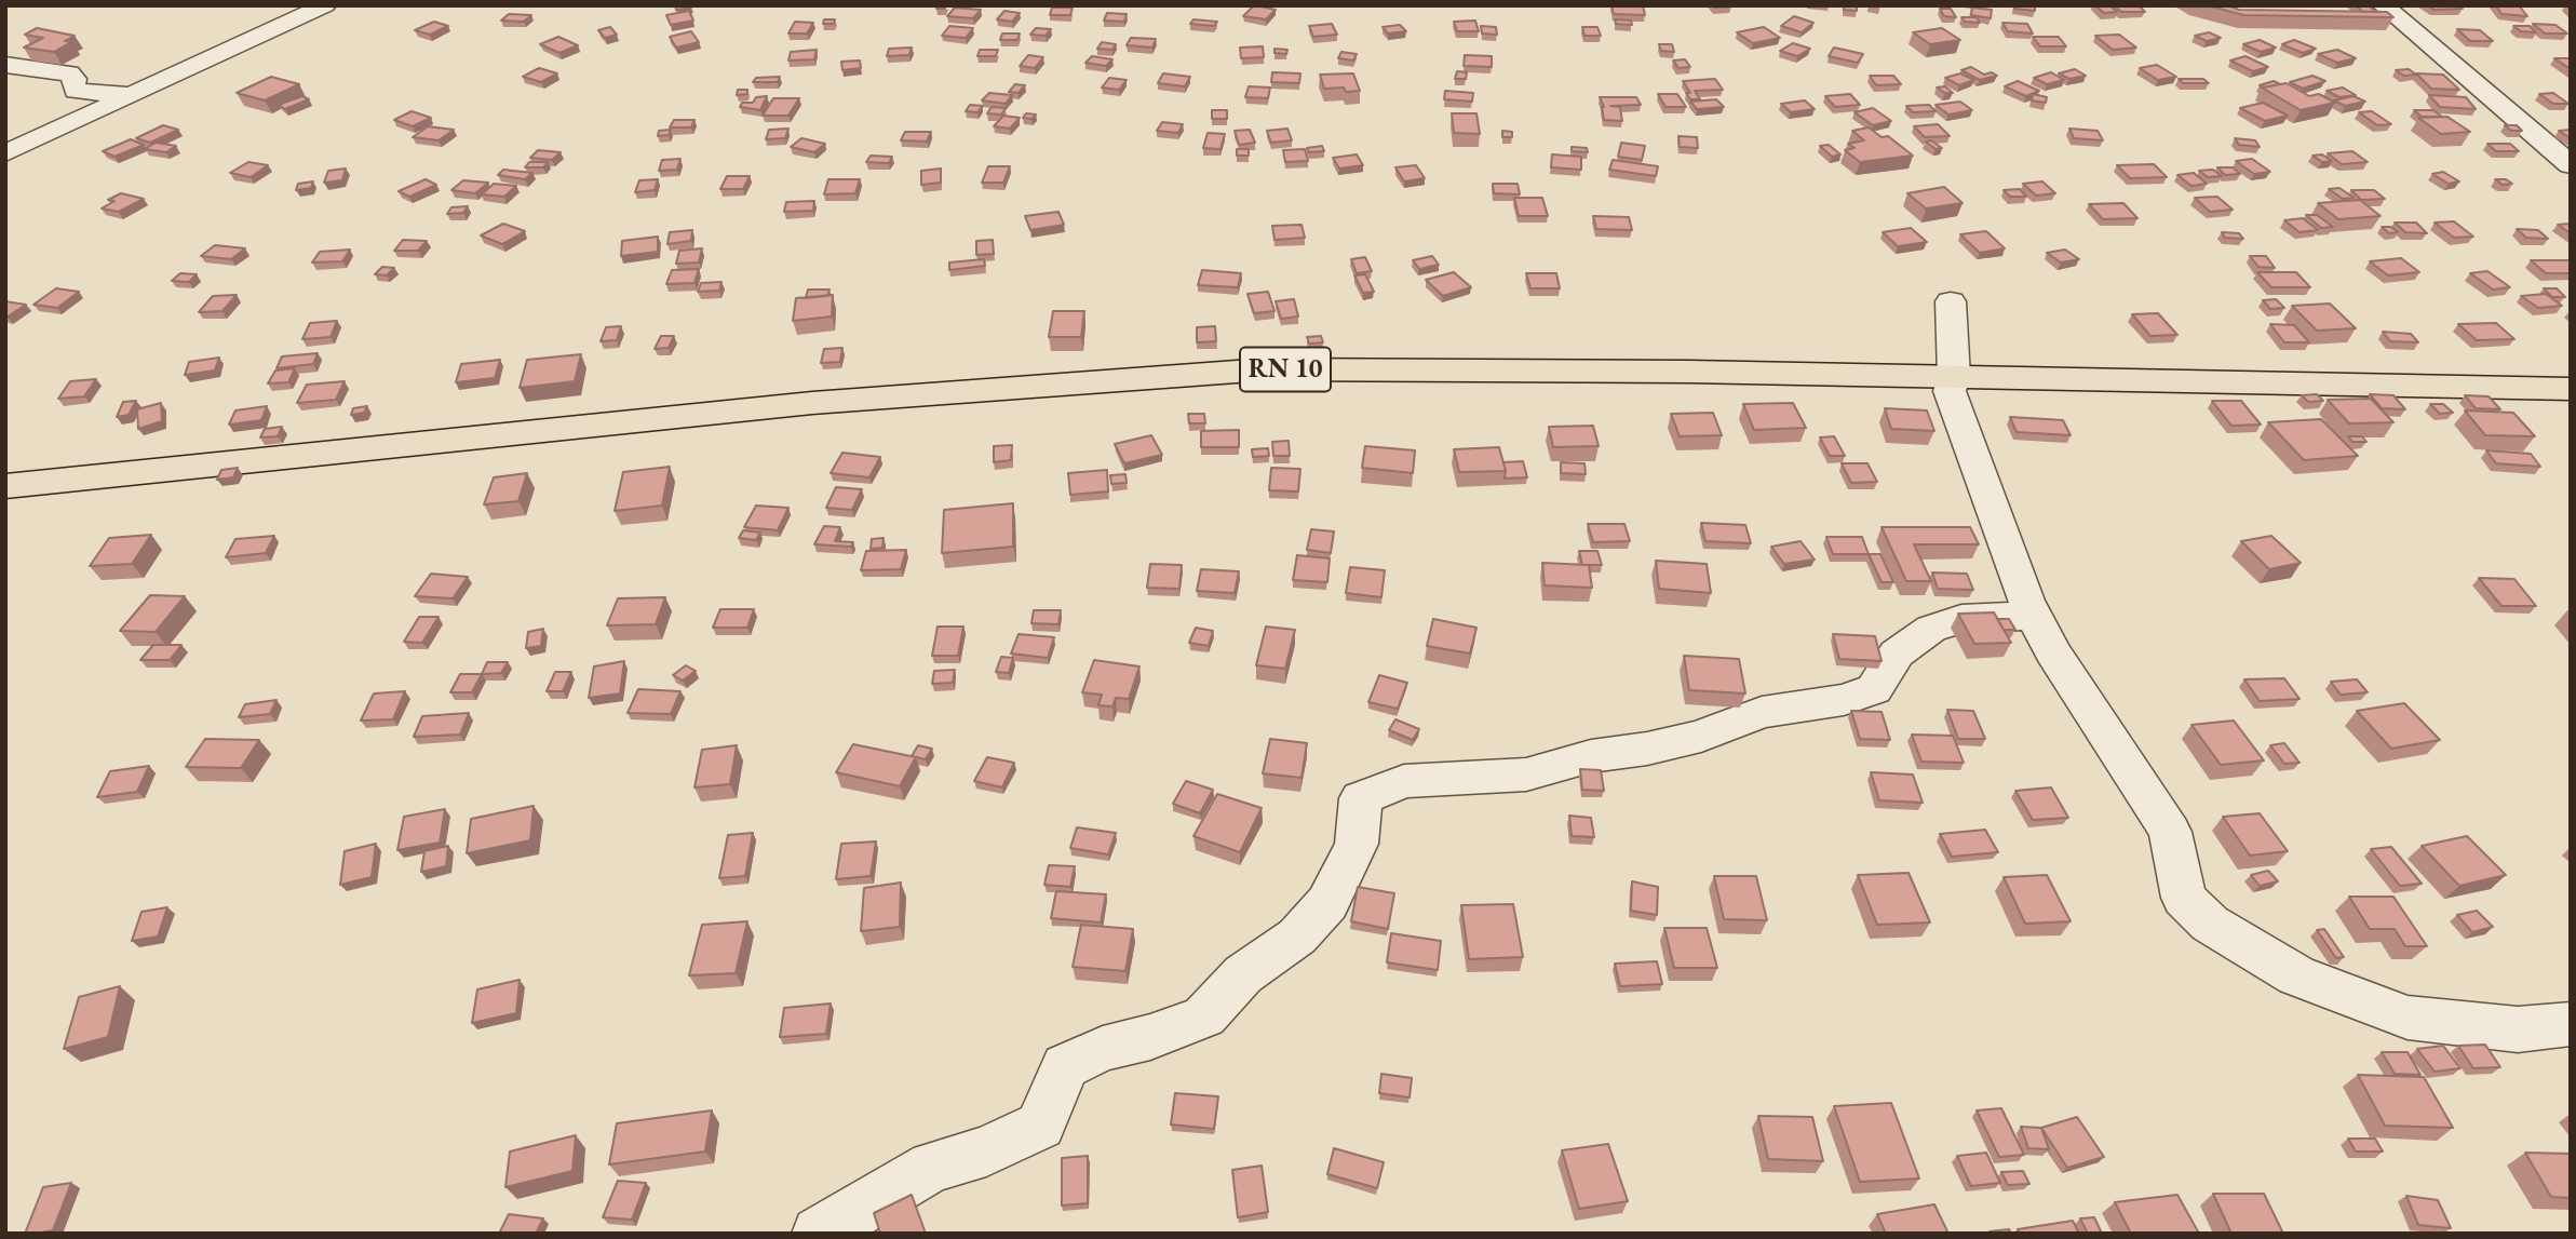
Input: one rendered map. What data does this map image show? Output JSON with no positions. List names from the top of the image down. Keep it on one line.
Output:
{"streets":{"main road":["RN 10"]}}
